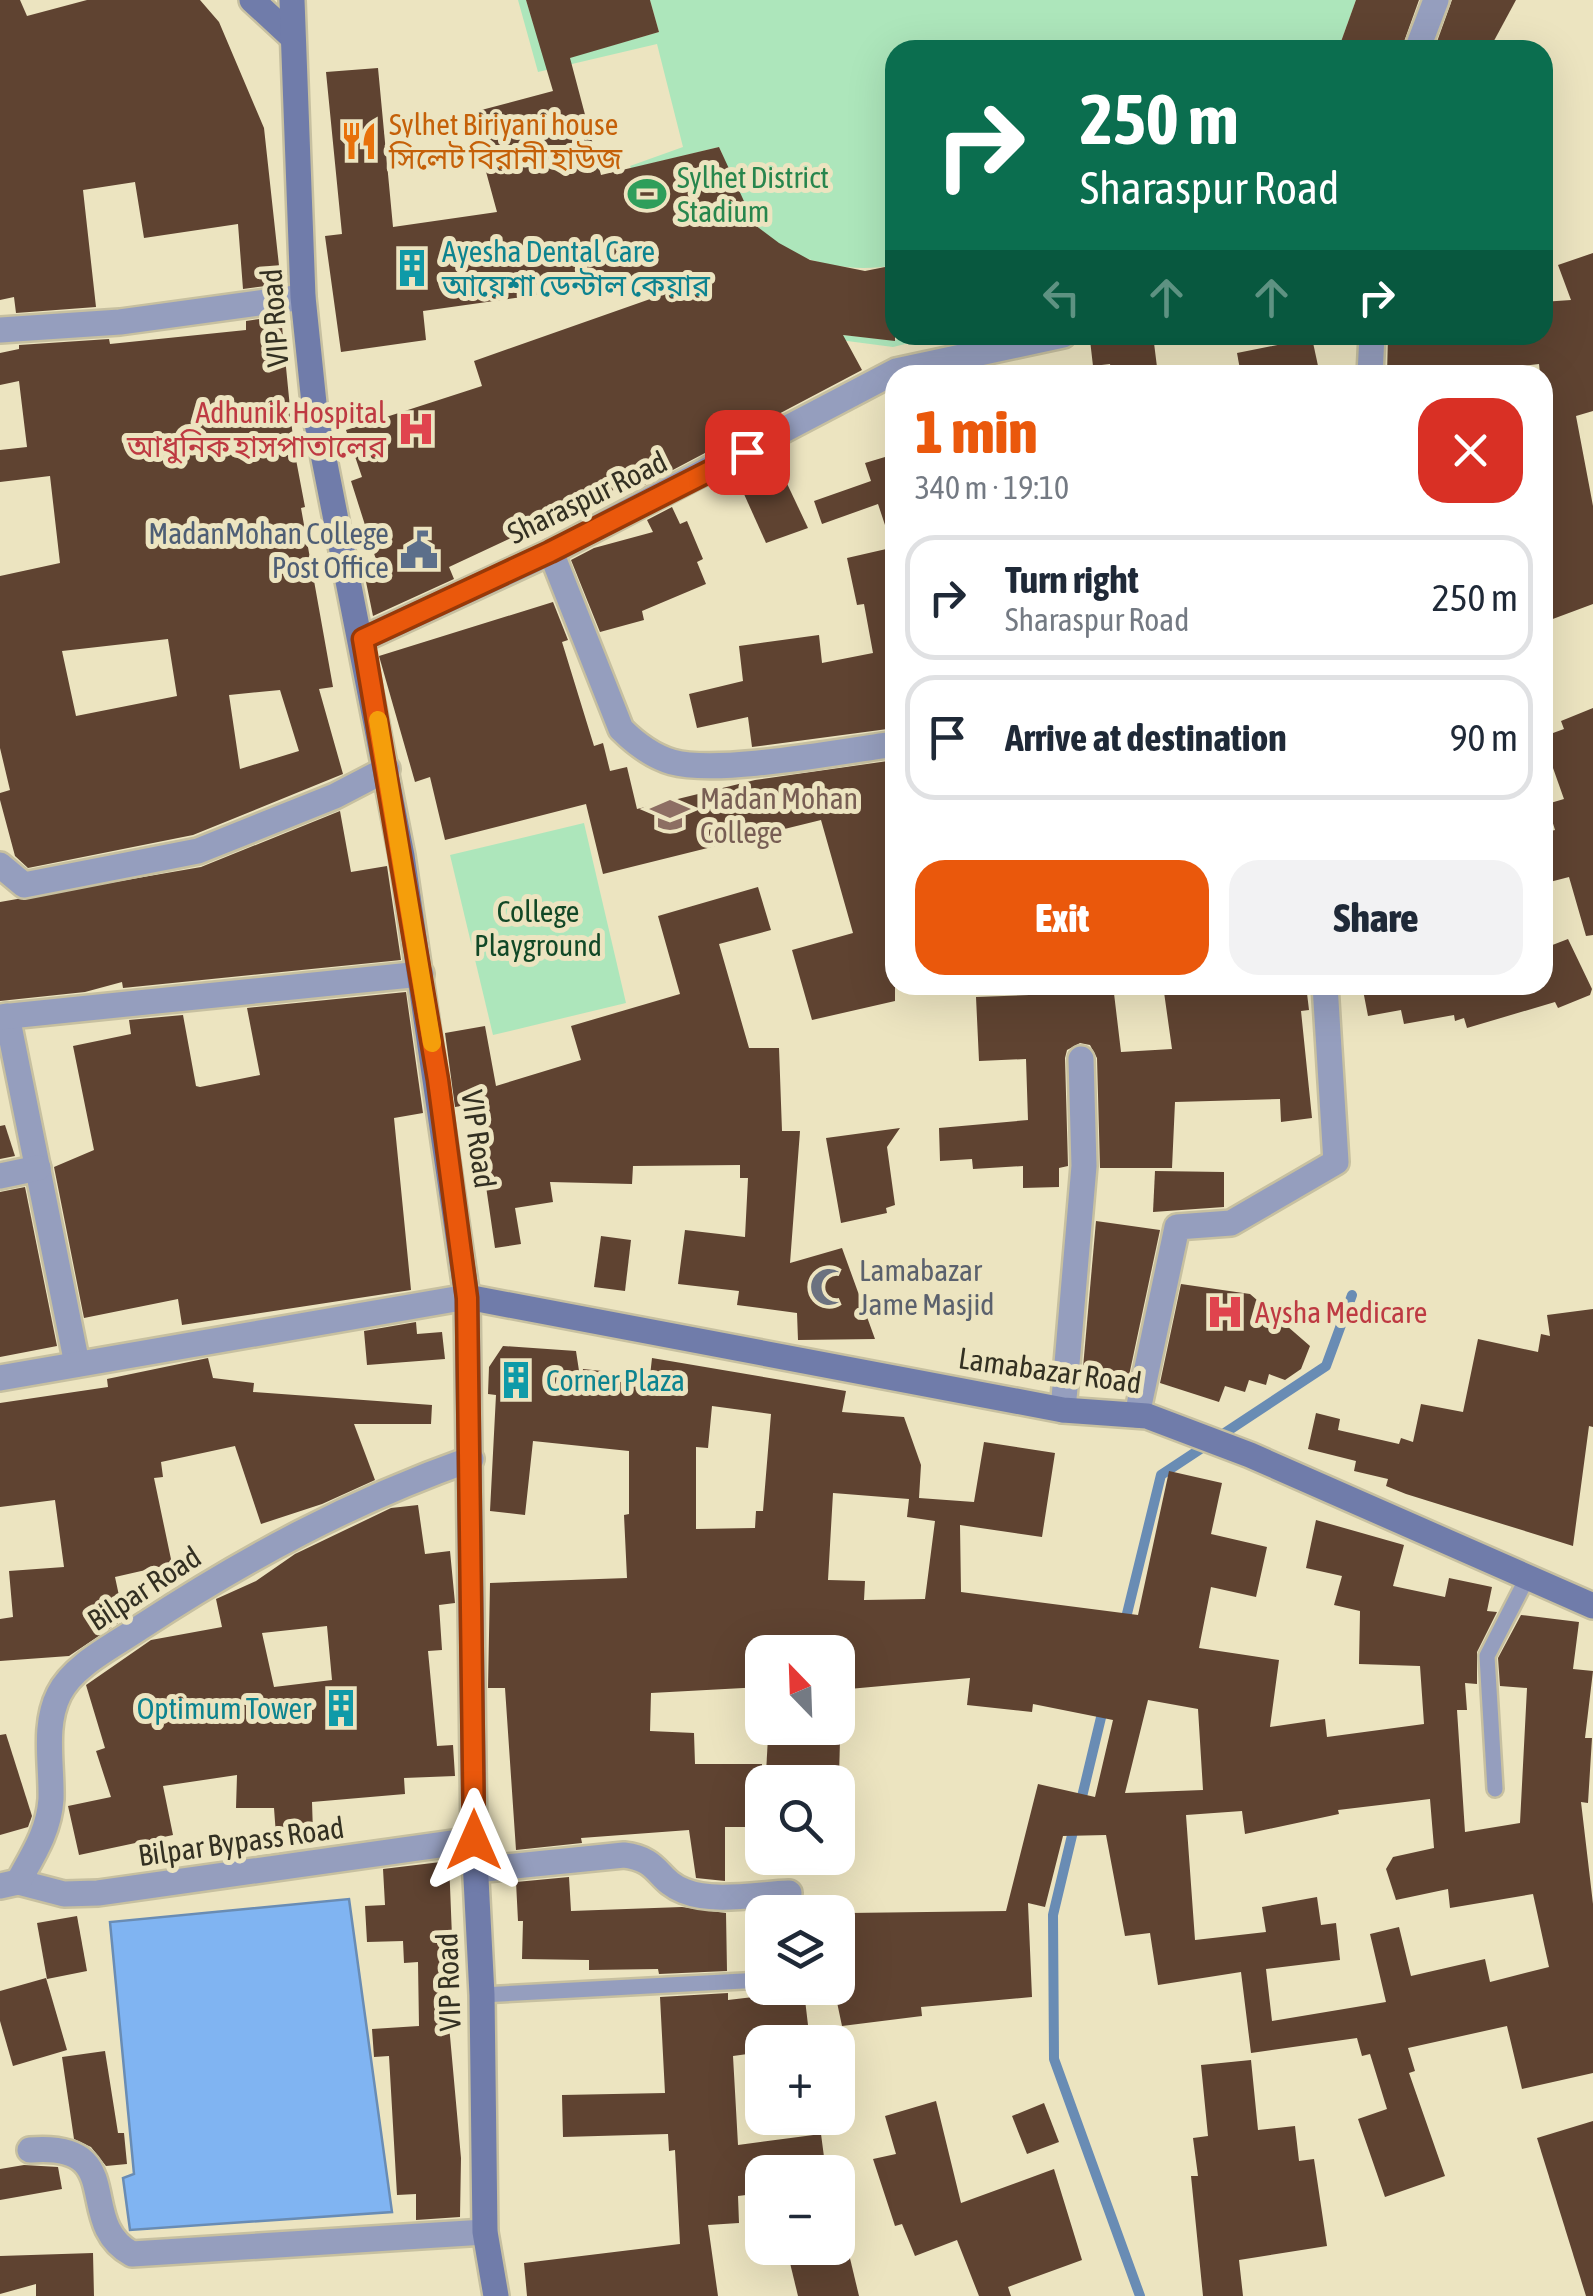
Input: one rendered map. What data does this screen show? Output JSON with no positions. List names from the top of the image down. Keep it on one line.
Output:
{"streets":{"street":["VIP Road","Sharaspur Road","Lamabazar Road","Bilpar Road","Bilpar Bypass Road"]},"crossings":[["VIP Road","Sharaspur Road"],["VIP Road","Lamabazar Road"],["VIP Road","Bilpar Road"],["VIP Road","Bilpar Bypass Road"],["Bilpar Road","Bilpar Bypass Road"]],"parks":["College Playground"],"places":{"restaurant":["Sylhet Biriyani house সিলেট বিরানী হাউজ"],"sports":["Sylhet District Stadium"],"building":["Ayesha Dental Care আয়েশা ডেন্টাল কেয়ার","Corner Plaza","Optimum Tower"],"hospital":["Adhunik Hospital আধুনিক হাসপাতালের","Aysha Medicare"],"public building":["MadanMohan College Post Office"],"school or university":["Madan Mohan College"],"mosque":["Lamabazar Jame Masjid"]},"north":"top left","page":{"turn":["250 m","Sharaspur Road"],"heading":["1 min","340 m · 19:10"],"list":[{"name":"Turn right","note":"Sharaspur Road","value":"250 m"},{"name":"Arrive at destination","value":"90 m"}],"buttons":["Exit","Share"],"map_buttons":["+","−"]}}
